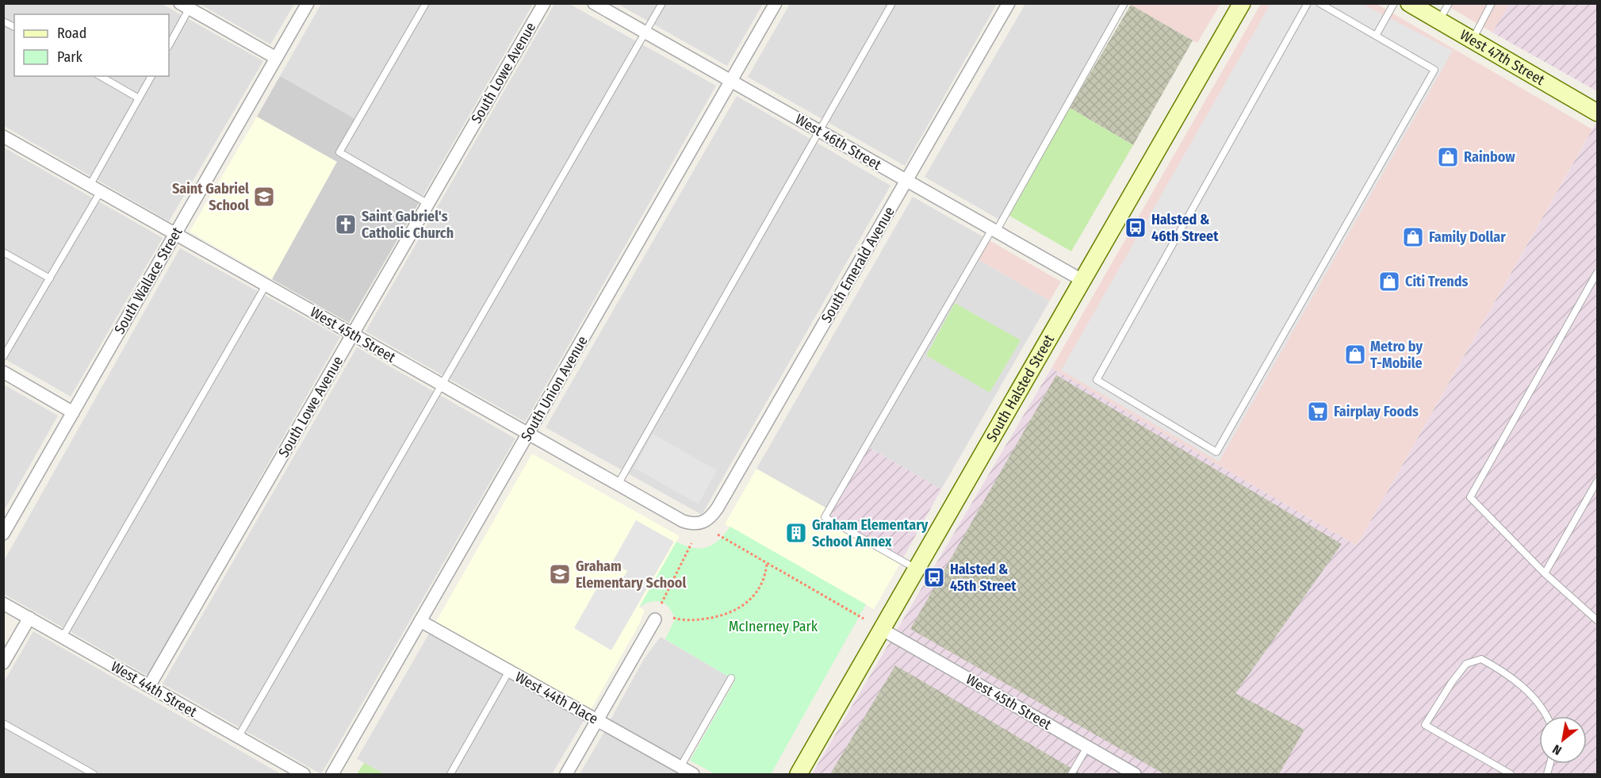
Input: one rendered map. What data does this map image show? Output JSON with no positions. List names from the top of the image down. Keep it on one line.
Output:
{"streets":{"main road":["West 47th Street","South Halsted Street"],"street":["South Lowe Avenue","West 46th Street","South Emerald Avenue","South Wallace Street","West 45th Street","South Union Avenue","West 44th Street","West 44th Place"]},"crossings":[["South Lowe Avenue","West 45th Street"],["South Lowe Avenue","West 44th Street"],["West 46th Street","South Emerald Avenue"],["West 46th Street","South Union Avenue"],["West 46th Street","South Halsted Street"],["South Emerald Avenue","West 45th Street"],["South Wallace Street","West 45th Street"],["West 45th Street","South Union Avenue"],["West 45th Street","South Halsted Street"],["South Union Avenue","West 44th Place"]],"parks":["McInerney Park"],"places":{"shop":["Rainbow","Family Dollar","Citi Trends","Metro by T-Mobile"],"school or university":["Saint Gabriel School","Graham Elementary School"],"church":["Saint Gabriel's Catholic Church"],"bus stop":["Halsted & 46th Street","Halsted & 45th Street"],"supermarket":["Fairplay Foods"],"building":["Graham Elementary School Annex"]},"legend":["Road","Park"],"north":"bottom left"}
